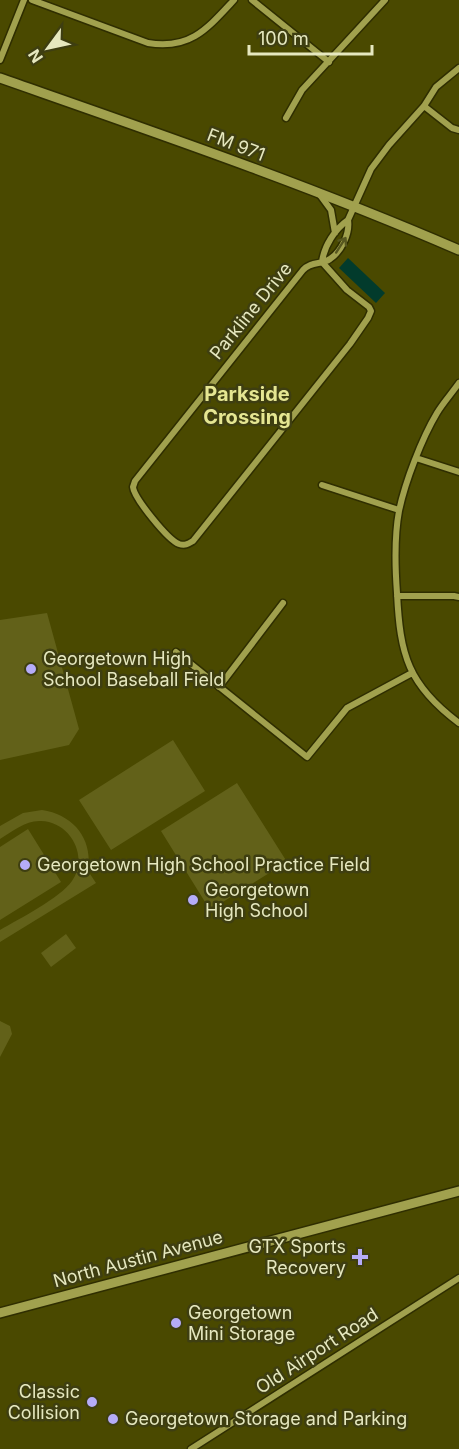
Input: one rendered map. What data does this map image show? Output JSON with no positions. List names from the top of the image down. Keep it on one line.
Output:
{"streets":{"main road":["FM 971","North Austin Avenue"],"street":["Parkline Drive","Old Airport Road"]},"crossings":[["FM 971","Parkline Drive"]],"districts":["Parkside Crossing"],"places":{"other":["Georgetown High School Baseball Field","Georgetown High School Practice Field","Georgetown High School","Georgetown Mini Storage","Classic Collision","Georgetown Storage and Parking"],"health":["GTX Sports Recovery"]},"scale_bar":"100 m","north":"bottom left"}
